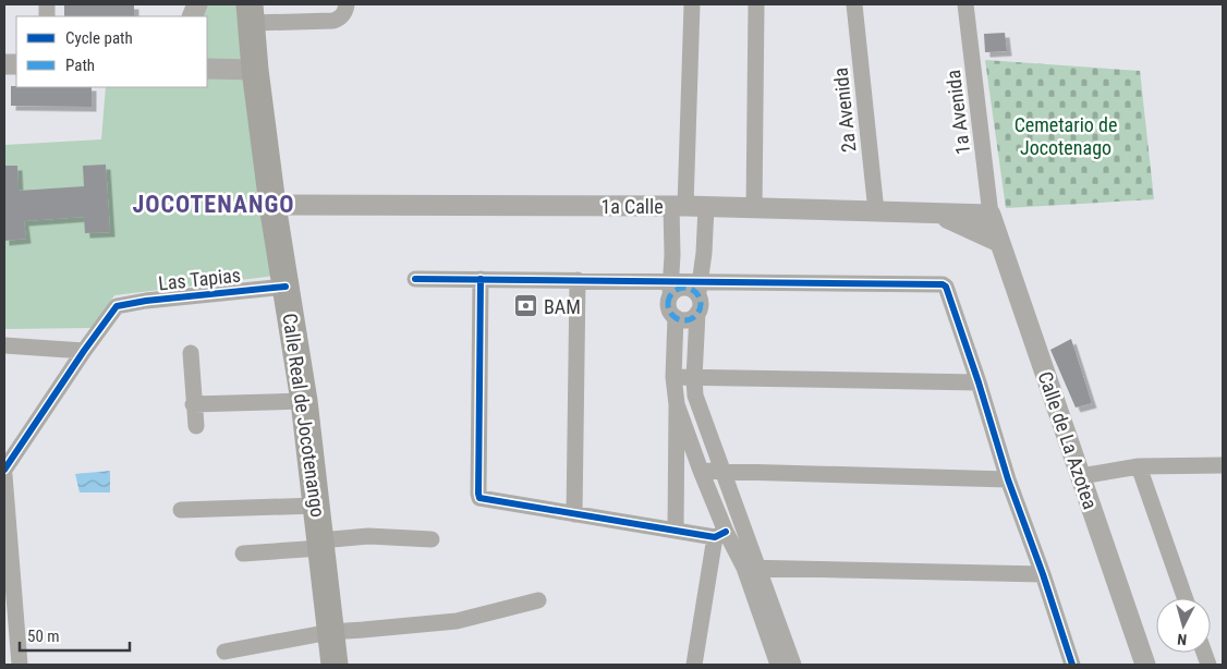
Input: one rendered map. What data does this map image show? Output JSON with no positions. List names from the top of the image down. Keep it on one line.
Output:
{"streets":{"main road":["Calle Real de Jocotenango"],"street":["2a Avenida","1a Avenida","1a Calle","Las Tapias","Calle de La Azotea"]},"crossings":[["2a Avenida","1a Calle"],["1a Avenida","1a Calle"],["1a Avenida","Calle de La Azotea"],["1a Calle","Calle Real de Jocotenango"],["1a Calle","Calle de La Azotea"],["Las Tapias","Calle Real de Jocotenango"]],"districts":["JOCOTENANGO"],"parks":["Cemetario de Jocotenago"],"places":{"bank":["BAM"]},"legend":["Cycle path","Path"],"scale_bar":"50 m","north":"bottom"}
